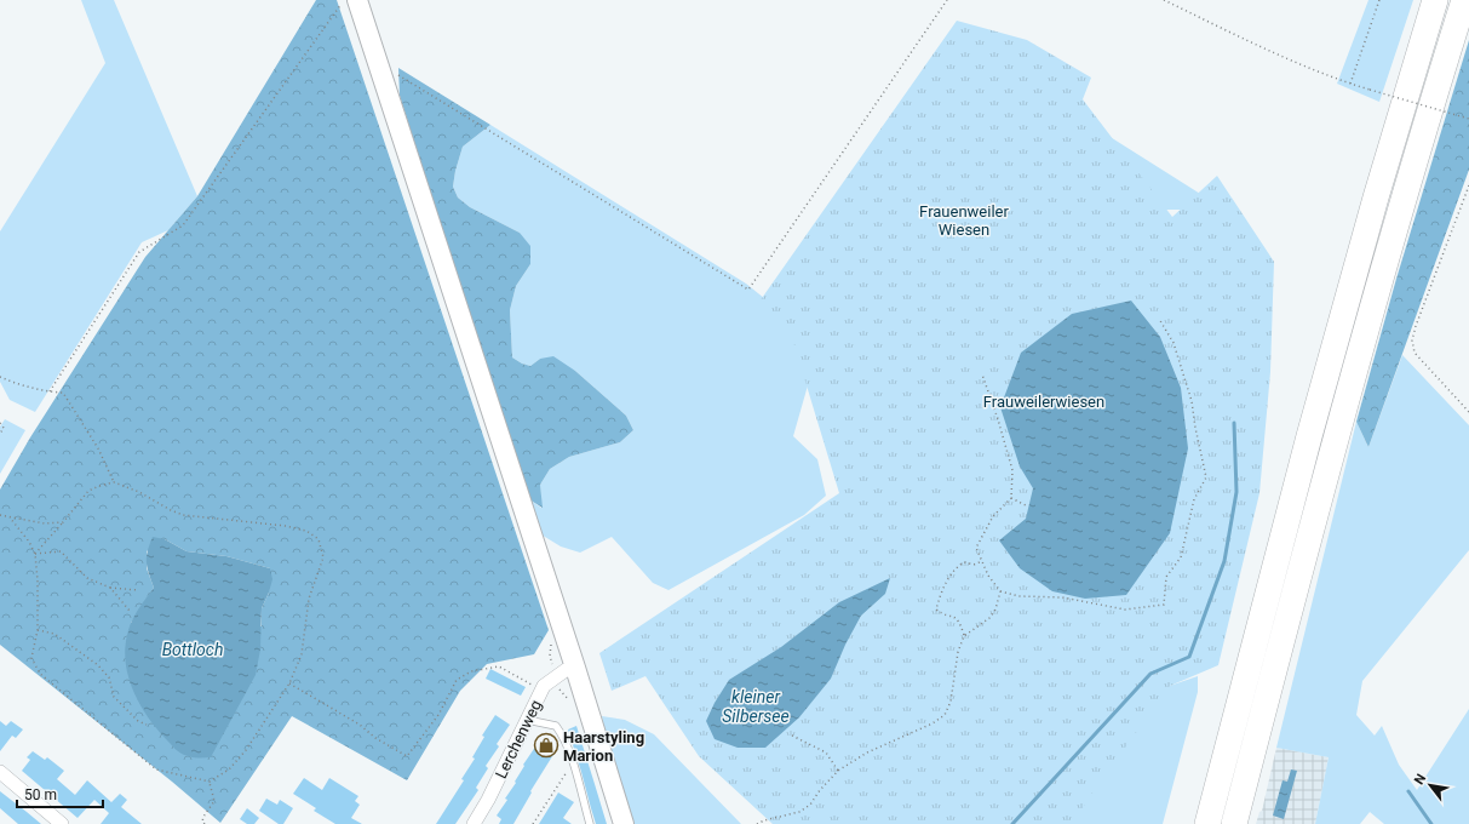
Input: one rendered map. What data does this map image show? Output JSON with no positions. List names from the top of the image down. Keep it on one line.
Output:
{"streets":{"street":["Lerchenweg"]},"water":["Bottloch","kleiner Silbersee"],"parks":["Frauenweiler Wiesen","Frauweilerwiesen"],"places":{"shop":["Haarstyling Marion"]},"scale_bar":"50 m","north":"top left"}
